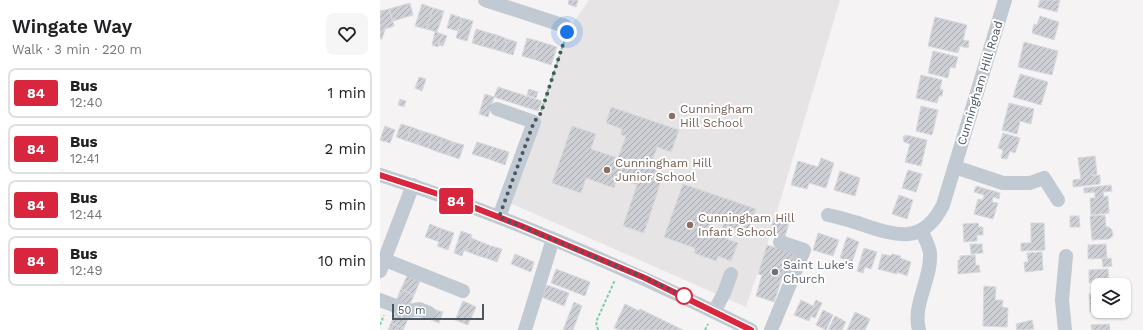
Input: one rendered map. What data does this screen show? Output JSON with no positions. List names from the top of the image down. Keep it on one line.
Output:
{"streets":{"street":["Cunningham Hill Road"]},"places":["Cunningham Hill School","Cunningham Hill Junior School","Cunningham Hill Infant School","Saint Luke's Church"],"lines":["bus line 84"],"scale_bar":"50 m","page":{"heading":["Wingate Way","Walk · 3 min · 220 m"],"on_map":"84","list":[{"mark":"84","name":"Bus","note":"12:40","value":"1 min"},{"mark":"84","name":"Bus","note":"12:41","value":"2 min"},{"mark":"84","name":"Bus","note":"12:44","value":"5 min"},{"mark":"84","name":"Bus","note":"12:49","value":"10 min"}],"scale":"50 m"}}
